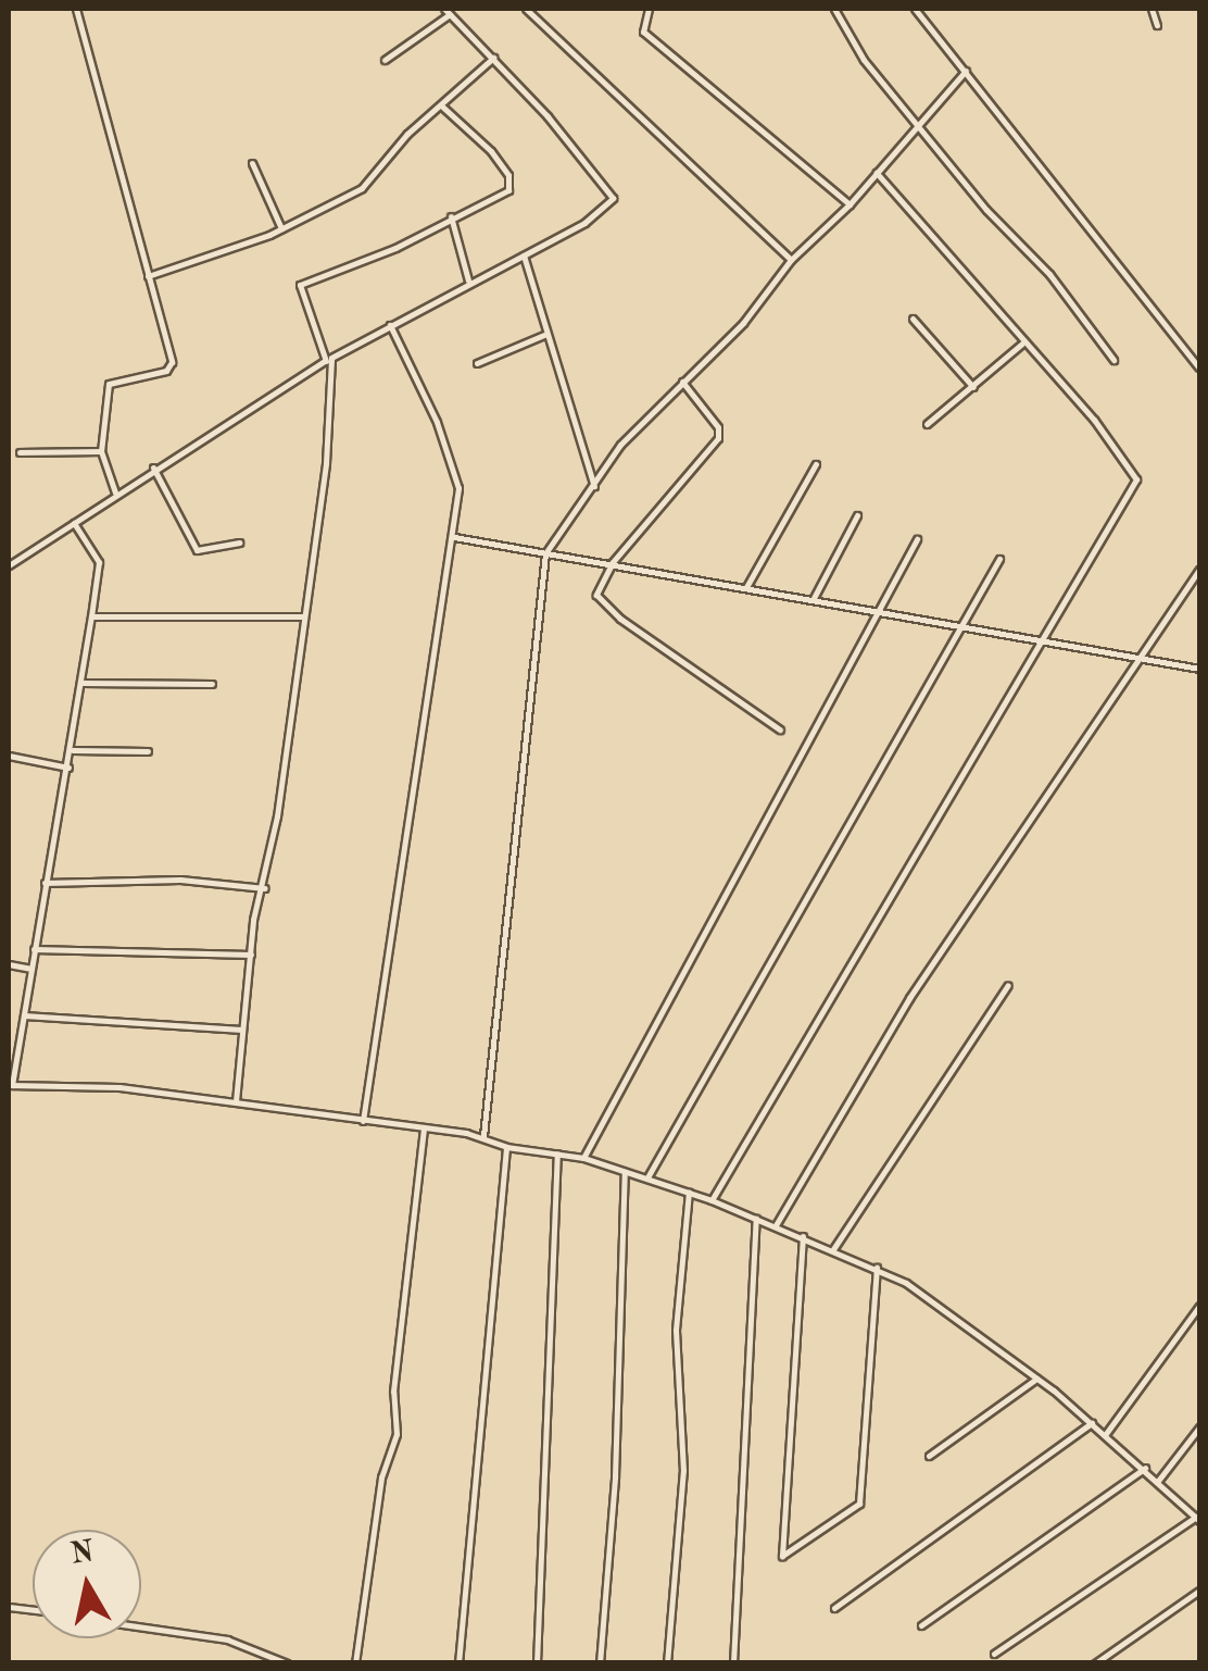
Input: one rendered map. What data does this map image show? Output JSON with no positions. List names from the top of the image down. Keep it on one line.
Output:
{"north":"top"}
